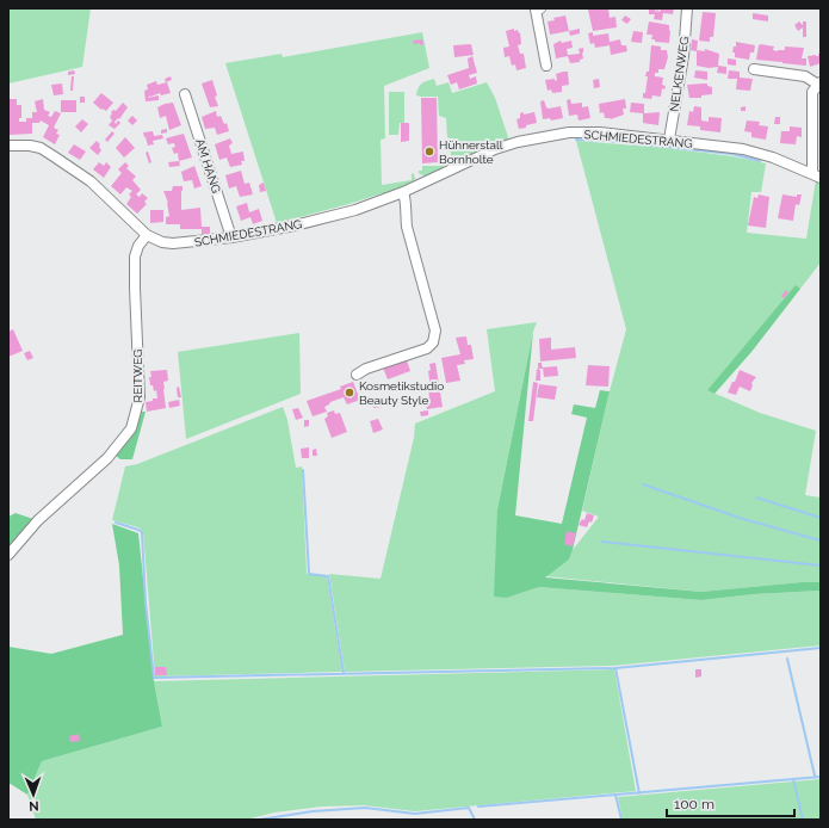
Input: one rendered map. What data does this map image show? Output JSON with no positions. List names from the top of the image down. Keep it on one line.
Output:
{"streets":{"street":["NELKENWEG","SCHMIEDESTRANG","AM HANG","REITWEG"]},"crossings":[["NELKENWEG","SCHMIEDESTRANG"],["SCHMIEDESTRANG","AM HANG"],["SCHMIEDESTRANG","REITWEG"]],"places":["Hühnerstall Bornholte","Kosmetikstudio Beauty Style"],"scale_bar":"100 m","north":"bottom"}
